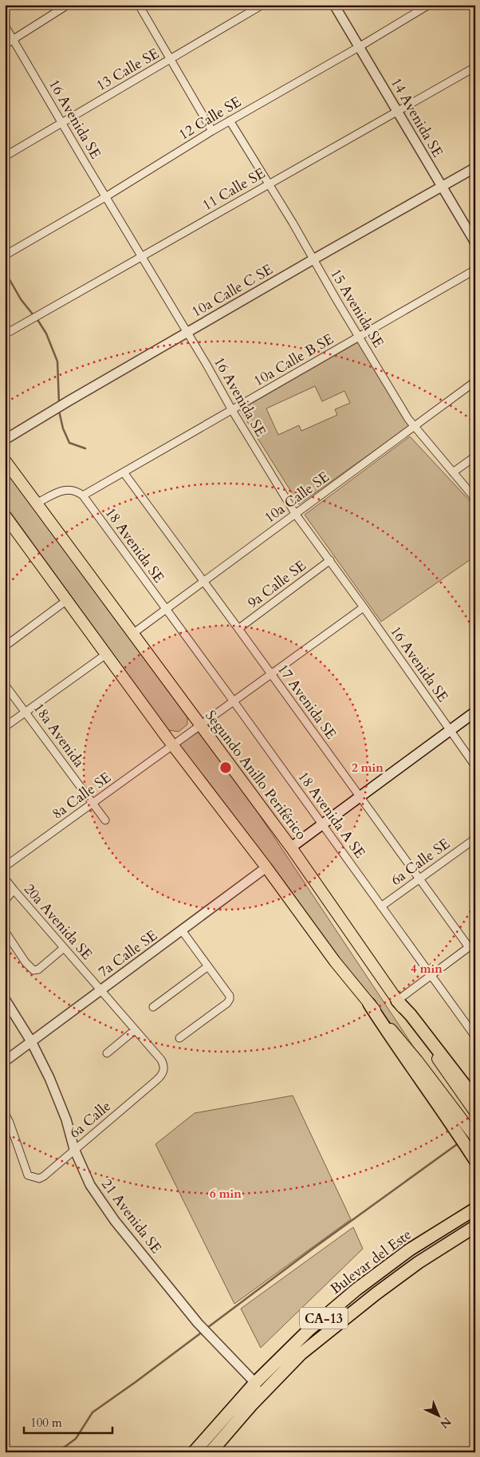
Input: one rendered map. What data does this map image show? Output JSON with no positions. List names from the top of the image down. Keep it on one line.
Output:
{"streets":{"highway":["Bulevar del Este","CA-13"],"main road":["Segundo Anillo Periférico"],"street":["13 Calle SE","14 Avenida SE","12 Calle SE","16 Avenida SE","11 Calle SE","10a Calle C SE","15 Avenida SE","10a Calle B SE","10a Calle SE","18 Avenida SE","9a Calle SE","17 Avenida SE","18a Avenida","8a Calle SE","18 Avenida A SE","6a Calle SE","20a Avenida SE","7a Calle SE","6a Calle","21 Avenida SE"]},"crossings":[["13 Calle SE","16 Avenida SE"],["14 Avenida SE","12 Calle SE"],["14 Avenida SE","11 Calle SE"],["14 Avenida SE","10a Calle C SE"],["12 Calle SE","16 Avenida SE"],["12 Calle SE","15 Avenida SE"],["16 Avenida SE","11 Calle SE"],["16 Avenida SE","10a Calle C SE"],["16 Avenida SE","10a Calle B SE"],["16 Avenida SE","10a Calle SE"],["16 Avenida SE","9a Calle SE"],["11 Calle SE","15 Avenida SE"],["10a Calle C SE","15 Avenida SE"],["15 Avenida SE","10a Calle B SE"],["15 Avenida SE","10a Calle SE"],["10a Calle B SE","18 Avenida SE"],["10a Calle B SE","17 Avenida SE"],["10a Calle SE","18 Avenida SE"],["10a Calle SE","17 Avenida SE"],["10a Calle SE","Segundo Anillo Periférico"],["10a Calle SE","18 Avenida A SE"],["18 Avenida SE","18 Avenida A SE"],["9a Calle SE","17 Avenida SE"],["17 Avenida SE","6a Calle SE"],["18a Avenida","8a Calle SE"],["Segundo Anillo Periférico","8a Calle SE"],["18 Avenida A SE","6a Calle SE"],["20a Avenida SE","7a Calle SE"],["20a Avenida SE","6a Calle"],["7a Calle SE","21 Avenida SE"],["6a Calle","21 Avenida SE"],["21 Avenida SE","Bulevar del Este"]],"scale_bar":"100 m","north":"bottom right","rings":["2 min","4 min","6 min"]}
